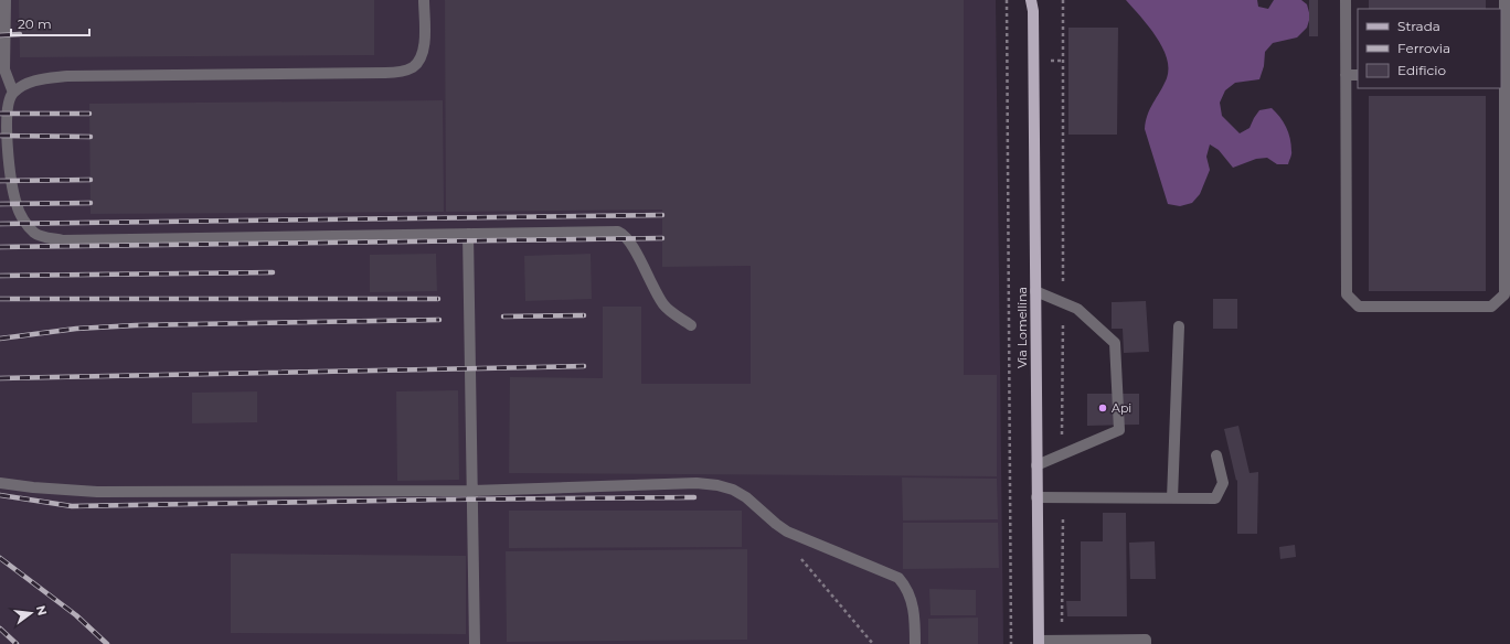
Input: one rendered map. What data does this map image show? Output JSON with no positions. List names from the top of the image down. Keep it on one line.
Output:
{"streets":{"main road":["Via Lomellina"]},"places":["Api"],"legend":["Strada","Ferrovia","Edificio"],"scale_bar":"20 m","north":"right"}
